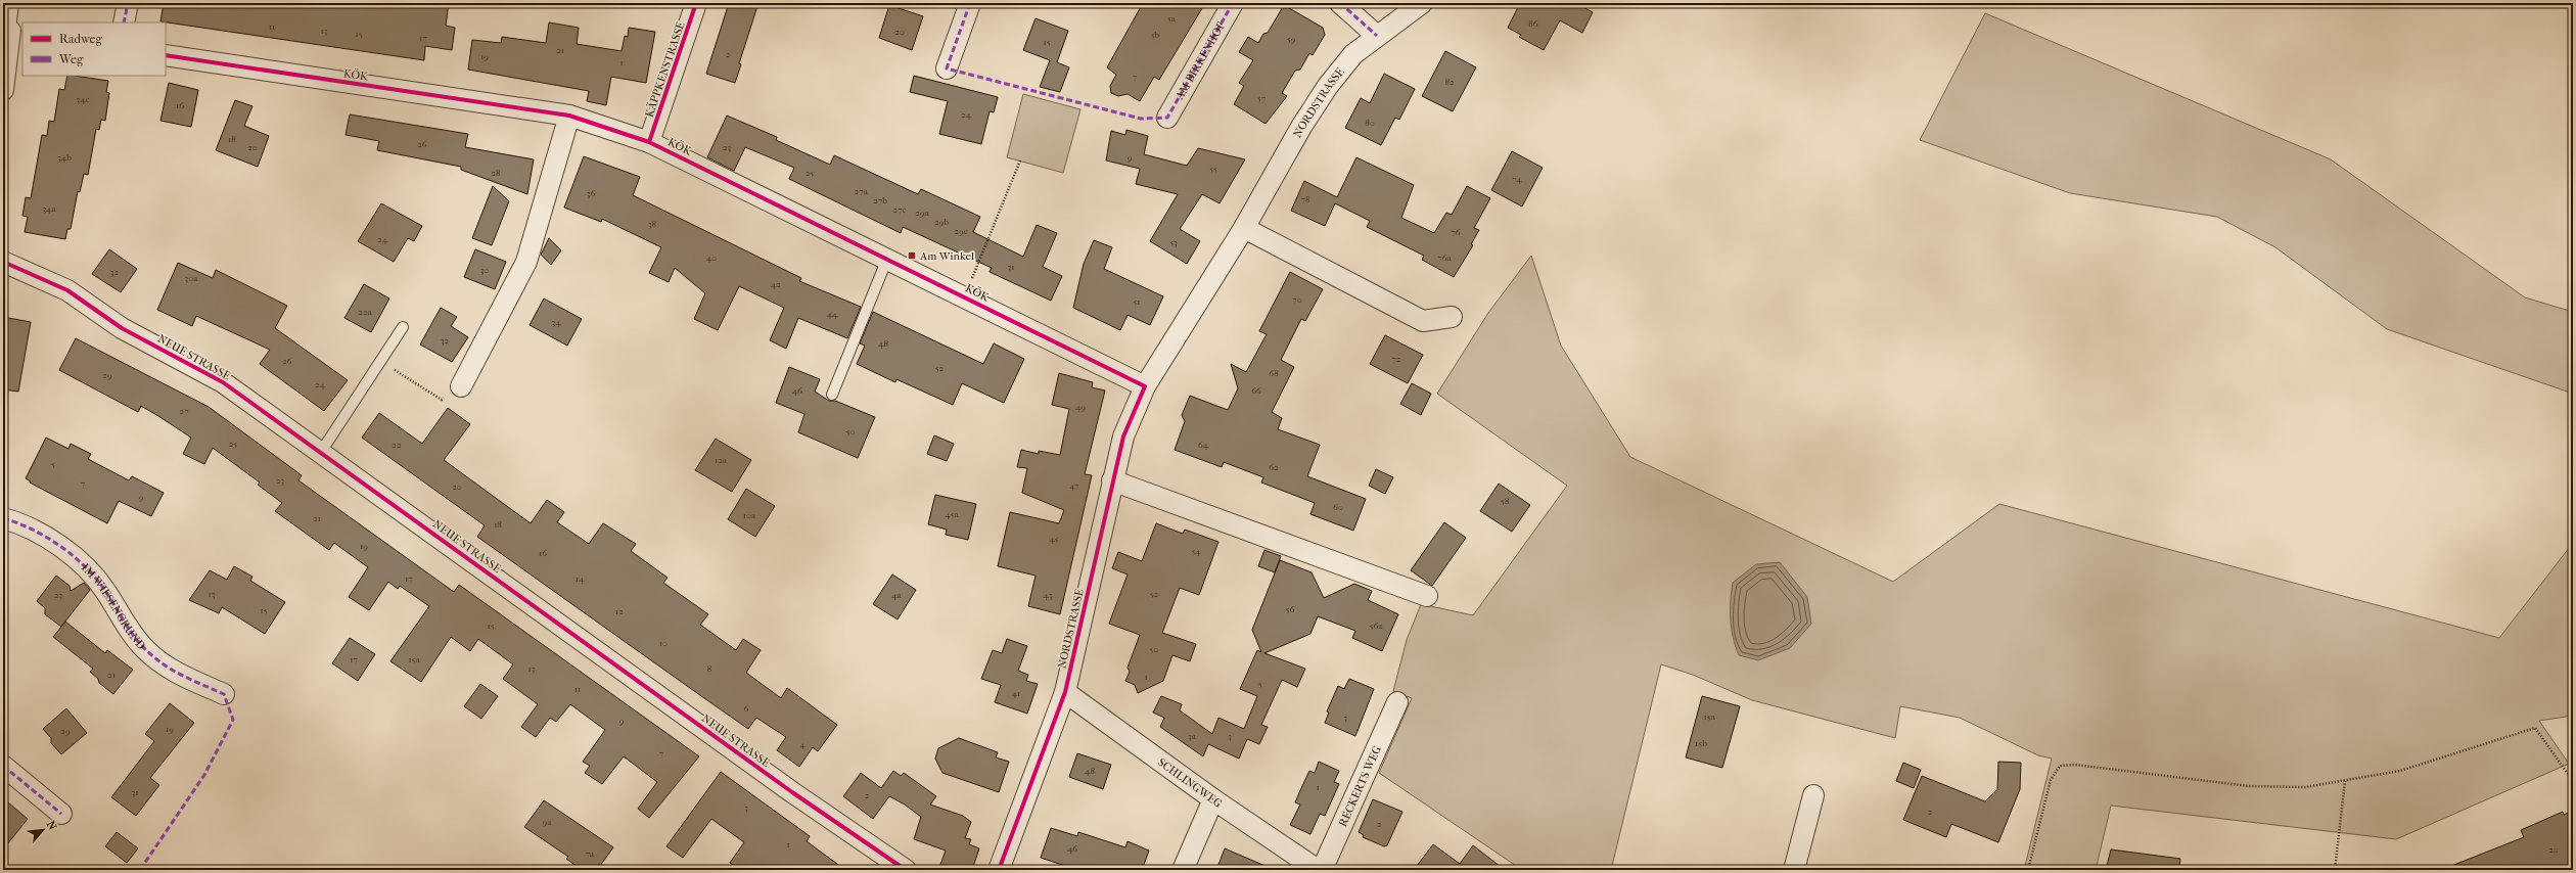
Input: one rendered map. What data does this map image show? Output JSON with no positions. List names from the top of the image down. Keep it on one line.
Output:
{"streets":{"street":["AM BIRKENHOF","KÄPPKENSTRASSE","KÖK","NORDSTRASSE","NEUE STRASSE","IM WIESENGRUND","SCHLINGWEG","RECKERTS WEG"]},"crossings":[["KÄPPKENSTRASSE","KÖK"],["KÖK","NORDSTRASSE"],["NORDSTRASSE","SCHLINGWEG"]],"places":{"transit":["Am Winkel"]},"house_numbers":["5a","86","11","13","20","15","5b","17","59","15","21","2","19","1","7","82","57","34c","16","24","80","18","26","20","23","34b","9","55","28","25","74","27a","36","78","27b","34a","27c","29a","29b","38","29c","76","24","53","40","76a","31","30","32","30a","42","70","51","22a","44","34","32","48","72","26","52","68","29","24","46","66","49","27","50","25","22","64","12a","5","62","23","7","47","20","9","58","60","45a","10a","21","18","45","19","54","16","17","14","13","52","23","4a","43","56","15","12","15","56a","10","50","17","15a","13","8","21","1","5","11","41","6","15a","3","9","19","29","3a","3","15b","4","7","48","1","31","2","3","2","9a","2","1","46","20","7a"],"legend":["Radweg","Weg"],"north":"top right"}
